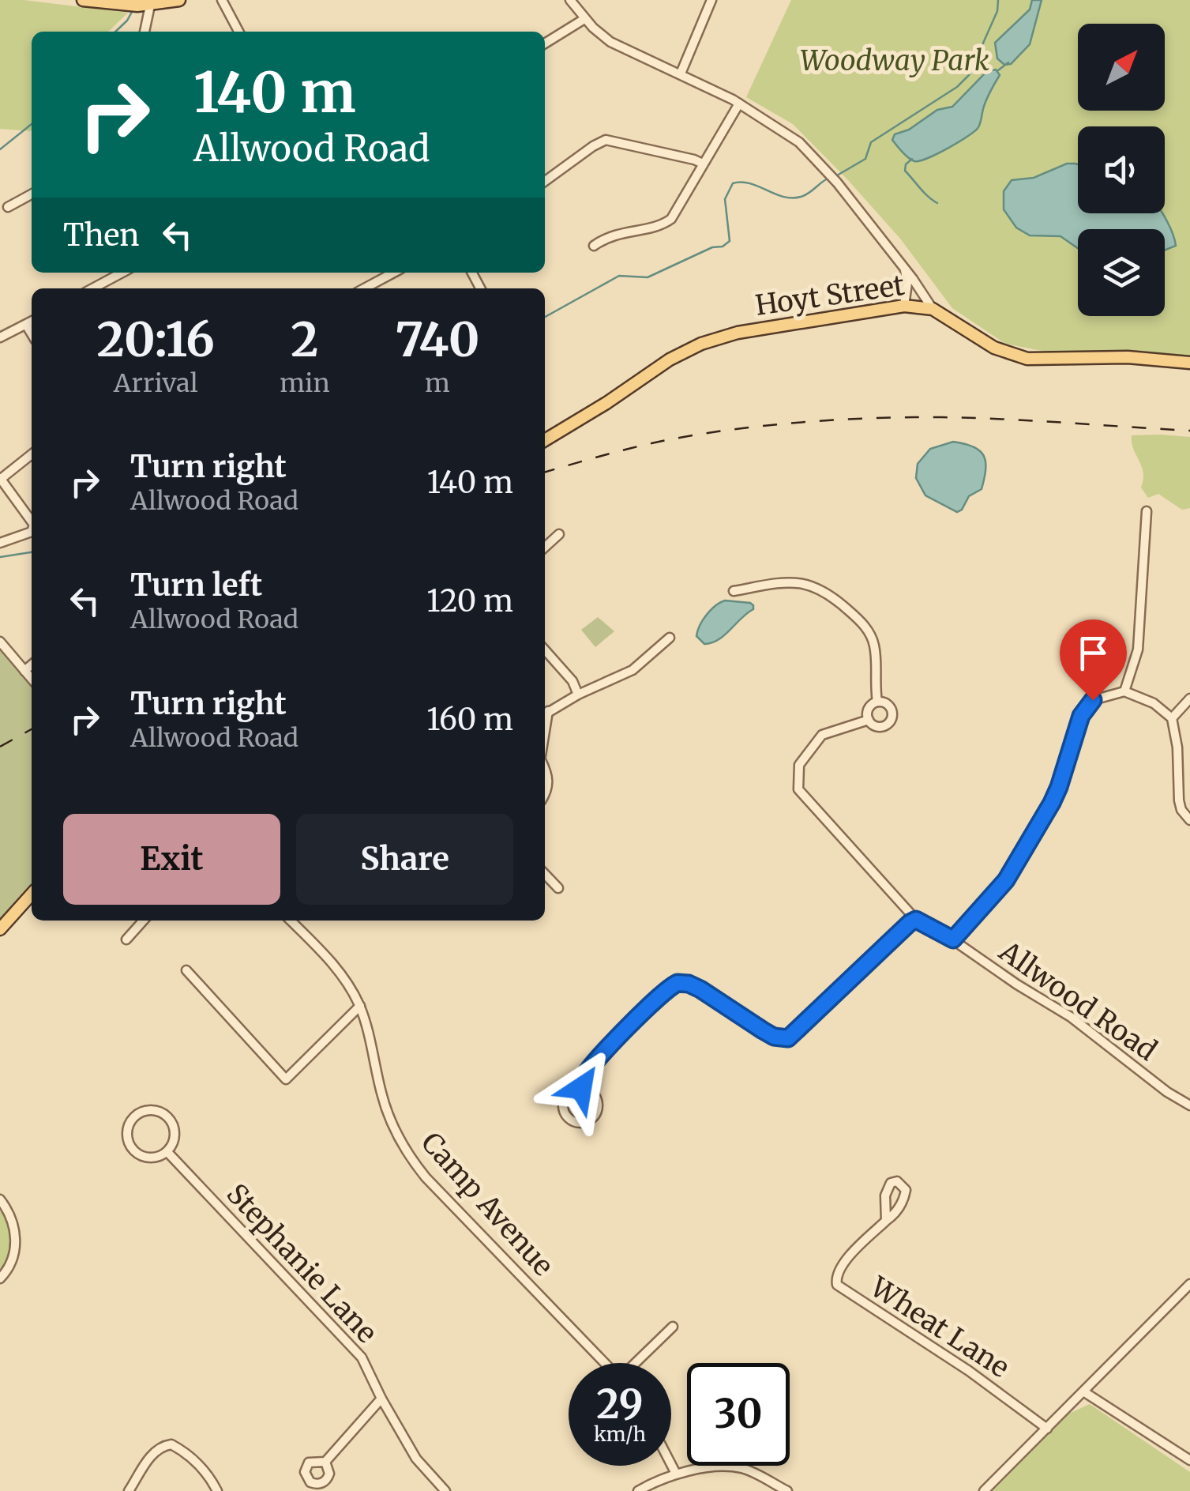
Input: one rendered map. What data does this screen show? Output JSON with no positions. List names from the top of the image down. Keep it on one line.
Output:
{"streets":{"main road":["Hoyt Street"],"street":["Allwood Road","Camp Avenue","Stephanie Lane","Wheat Lane"]},"parks":["Woodway Park"],"north":"top right","page":{"turn":["140 m","Allwood Road"],"then":"Then","eta":["20:16","Arrival","2","min","740","m"],"list":[{"name":"Turn right","note":"Allwood Road","value":"140 m"},{"name":"Turn left","note":"Allwood Road","value":"120 m"},{"name":"Turn right","note":"Allwood Road","value":"160 m"}],"buttons":["Exit","Share"],"speed":"29 km/h","limit":"30"}}
